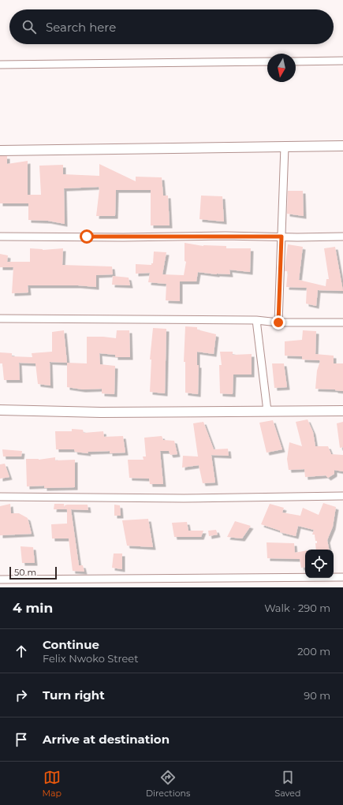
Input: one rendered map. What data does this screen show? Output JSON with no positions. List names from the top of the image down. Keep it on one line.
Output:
{"scale_bar":"50 m","north":"bottom","page":{"search":"Search here","scale":"50 m","heading":["4 min","Walk · 290 m"],"list":[["Continue","Felix Nwoko Street","200 m"],["Turn right","90 m"],"Arrive at destination"],"nav":["Map","Directions","Saved"]}}
